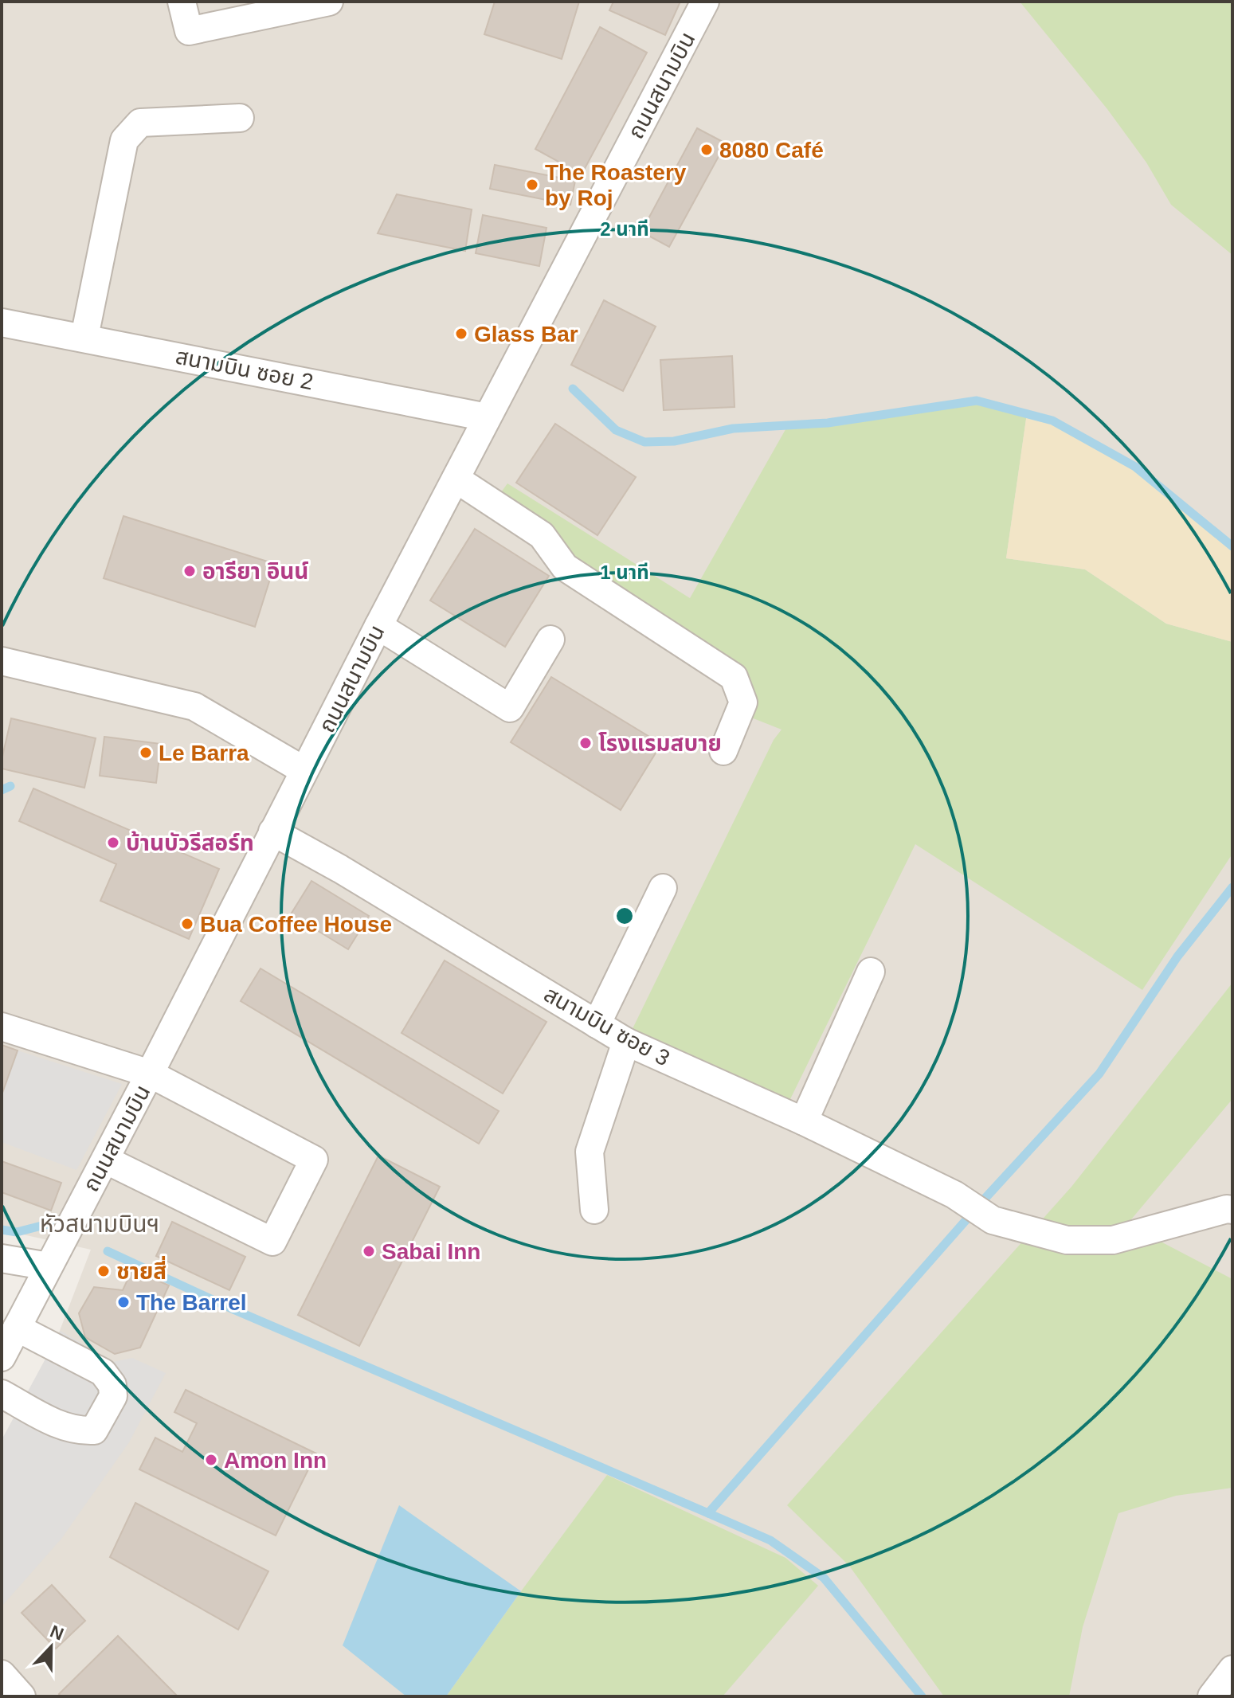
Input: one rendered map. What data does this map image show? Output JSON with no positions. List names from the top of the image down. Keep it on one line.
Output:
{"streets":{"street":["ถนนสนามบิน","สนามบิน ซอย 2","สนามบิน ซอย 3"]},"crossings":[["ถนนสนามบิน","สนามบิน ซอย 2"],["ถนนสนามบิน","สนามบิน ซอย 3"]],"districts":["หัวสนามบินฯ"],"places":["8080 Café","The Roastery by Roj","Glass Bar","อารียา อินน์","โรงแรมสบาย","Le Barra","บ้านบัวรีสอร์ท","Bua Coffee House","Sabai Inn","ชายสี่","The Barrel","Amon Inn"],"north":"top","rings":["2 นาที","1 นาที"]}
